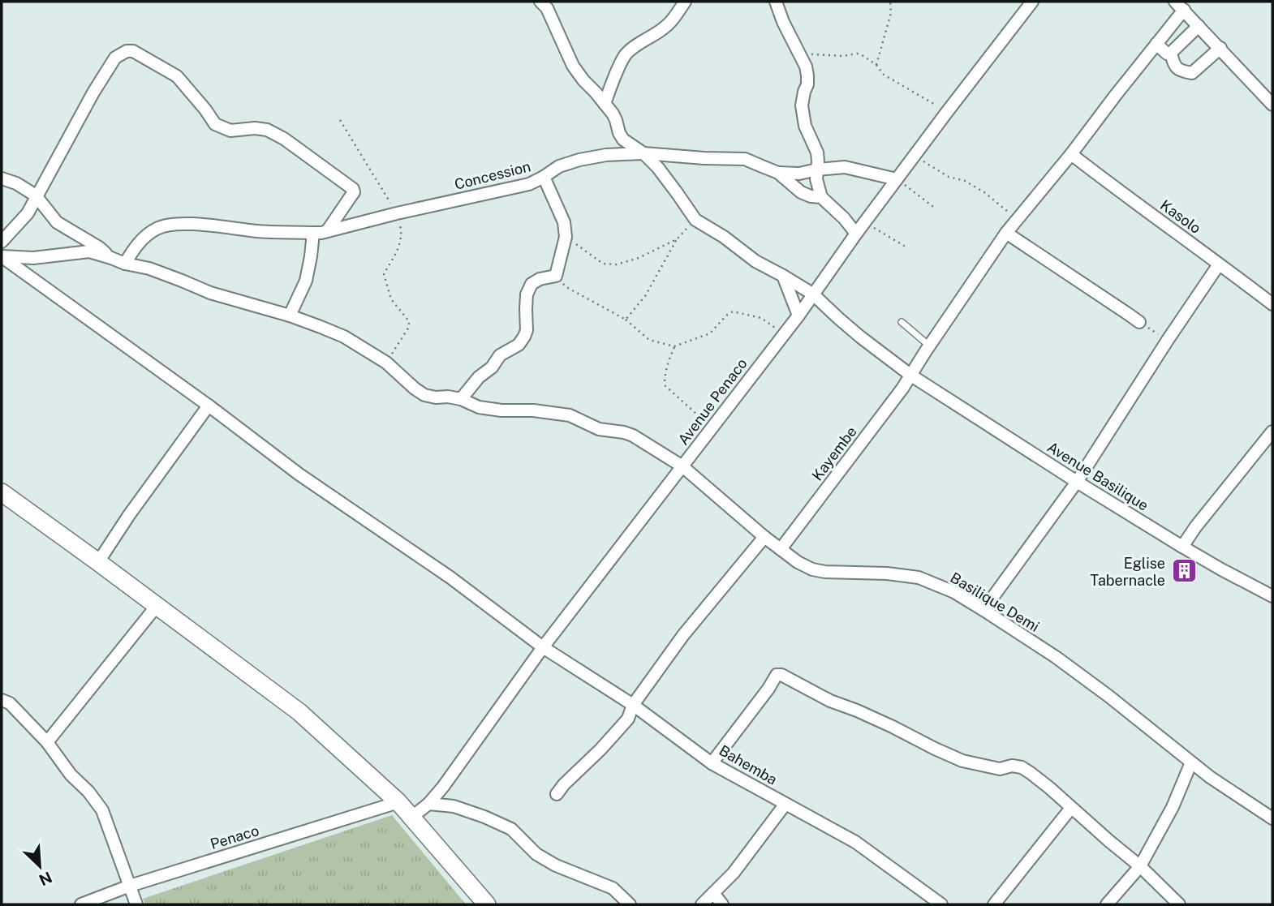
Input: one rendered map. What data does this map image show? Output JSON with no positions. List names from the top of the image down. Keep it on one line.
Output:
{"streets":{"street":["Concession","Kasolo","Avenue Penaco","Kayembe","Avenue Basilique","Basilique Demi","Bahemba","Penaco"]},"crossings":[["Concession","Basilique Demi"],["Kasolo","Kayembe"],["Avenue Penaco","Avenue Basilique"],["Avenue Penaco","Basilique Demi"],["Avenue Penaco","Bahemba"],["Kayembe","Avenue Basilique"],["Kayembe","Basilique Demi"]],"places":{"building":["Eglise Tabernacle"]},"north":"bottom right"}
